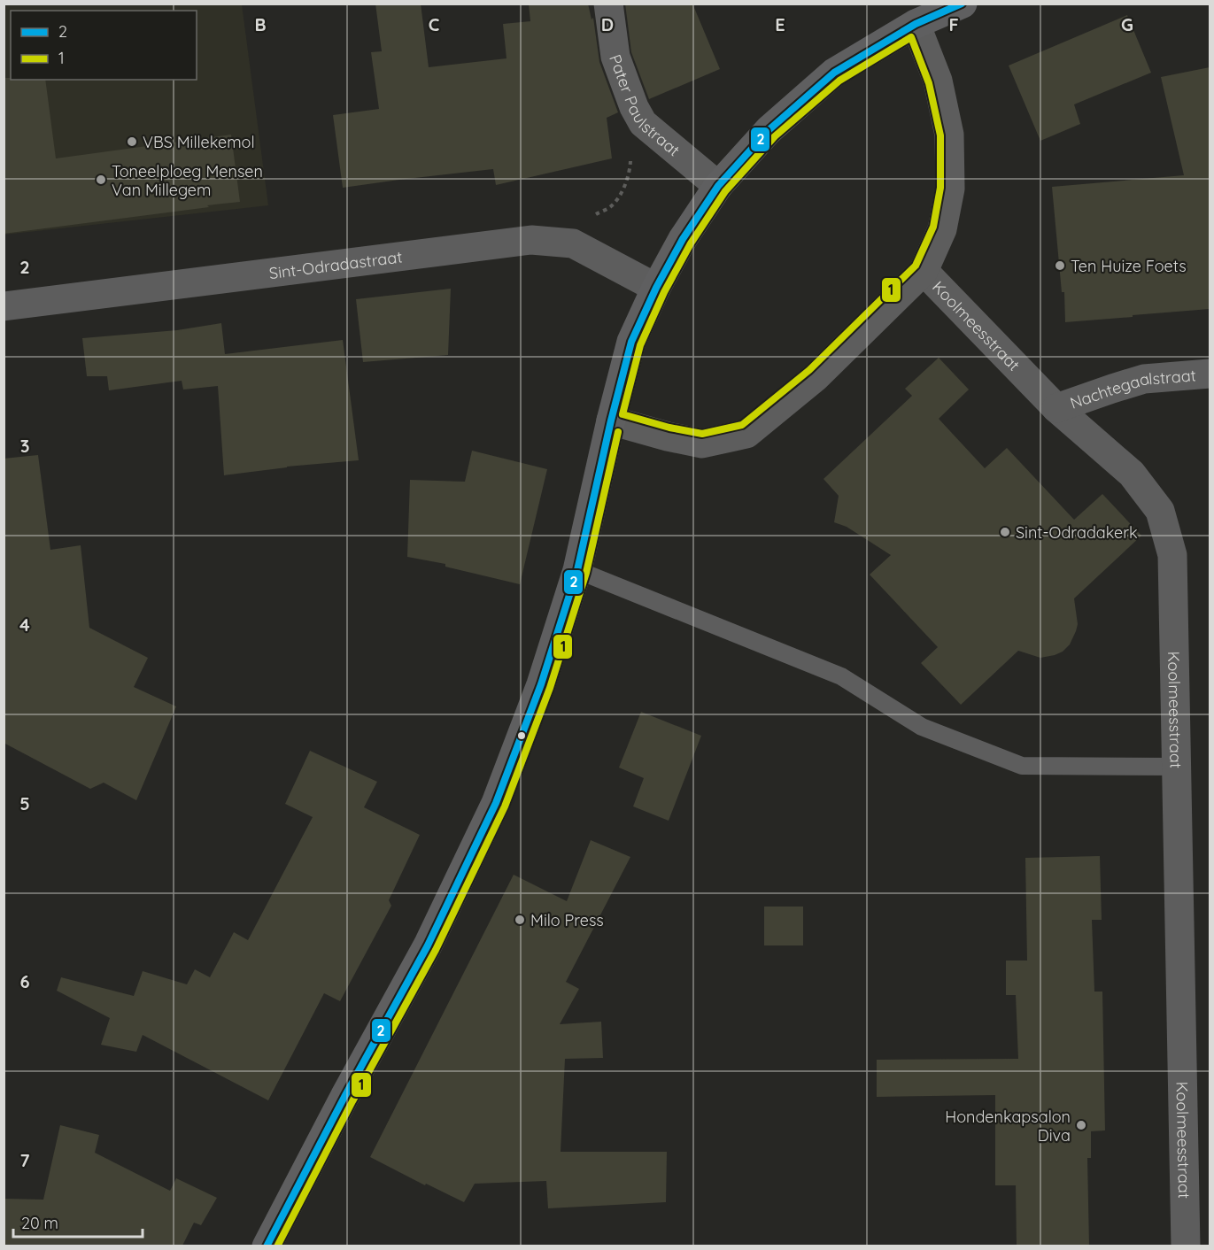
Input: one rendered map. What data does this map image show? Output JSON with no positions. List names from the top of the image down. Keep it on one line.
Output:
{"streets":{"street":["Pater Paulstraat","Sint-Odradastraat","Koolmeesstraat","Nachtegaalstraat"]},"crossings":[["Koolmeesstraat","Nachtegaalstraat"]],"places":["VBS Millekemol","Toneelploeg Mensen Van Millegem","Ten Huize Foets","Sint-Odradakerk","Milo Press","Hondenkapsalon Diva"],"lines":["transit line 2","transit line 1"],"legend":["2","1"],"scale_bar":"20 m","grid":{"columns":["B","C","D","E","F","G"],"rows":["2","3","4","5","6","7"]}}
